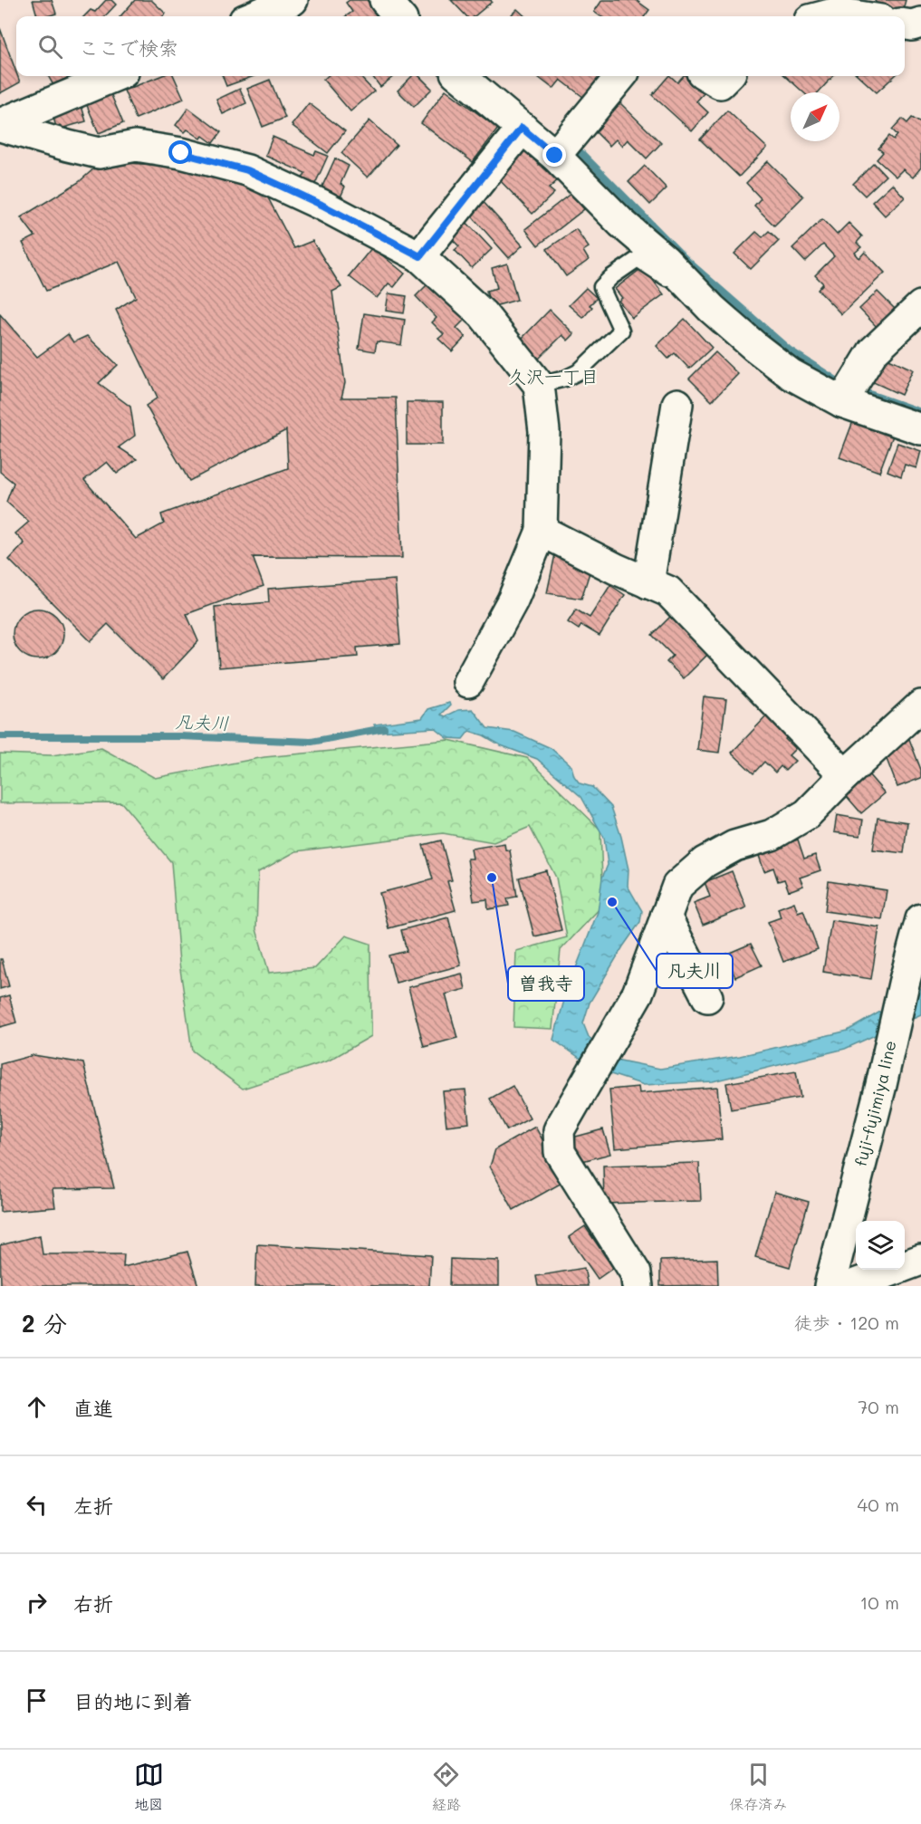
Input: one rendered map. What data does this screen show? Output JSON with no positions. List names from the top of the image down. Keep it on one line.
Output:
{"streets":{"street":["fuji-fujimiya line"]},"districts":["久沢一丁目"],"water":["凡夫川"],"places":["曽我寺","凡夫川"],"north":"top right","page":{"search":"ここで検索","heading":["2 分","徒歩 · 120 m"],"list":[["直進","70 m"],["左折","40 m"],["右折","10 m"],"目的地に到着"],"nav":["地図","経路","保存済み"]}}
